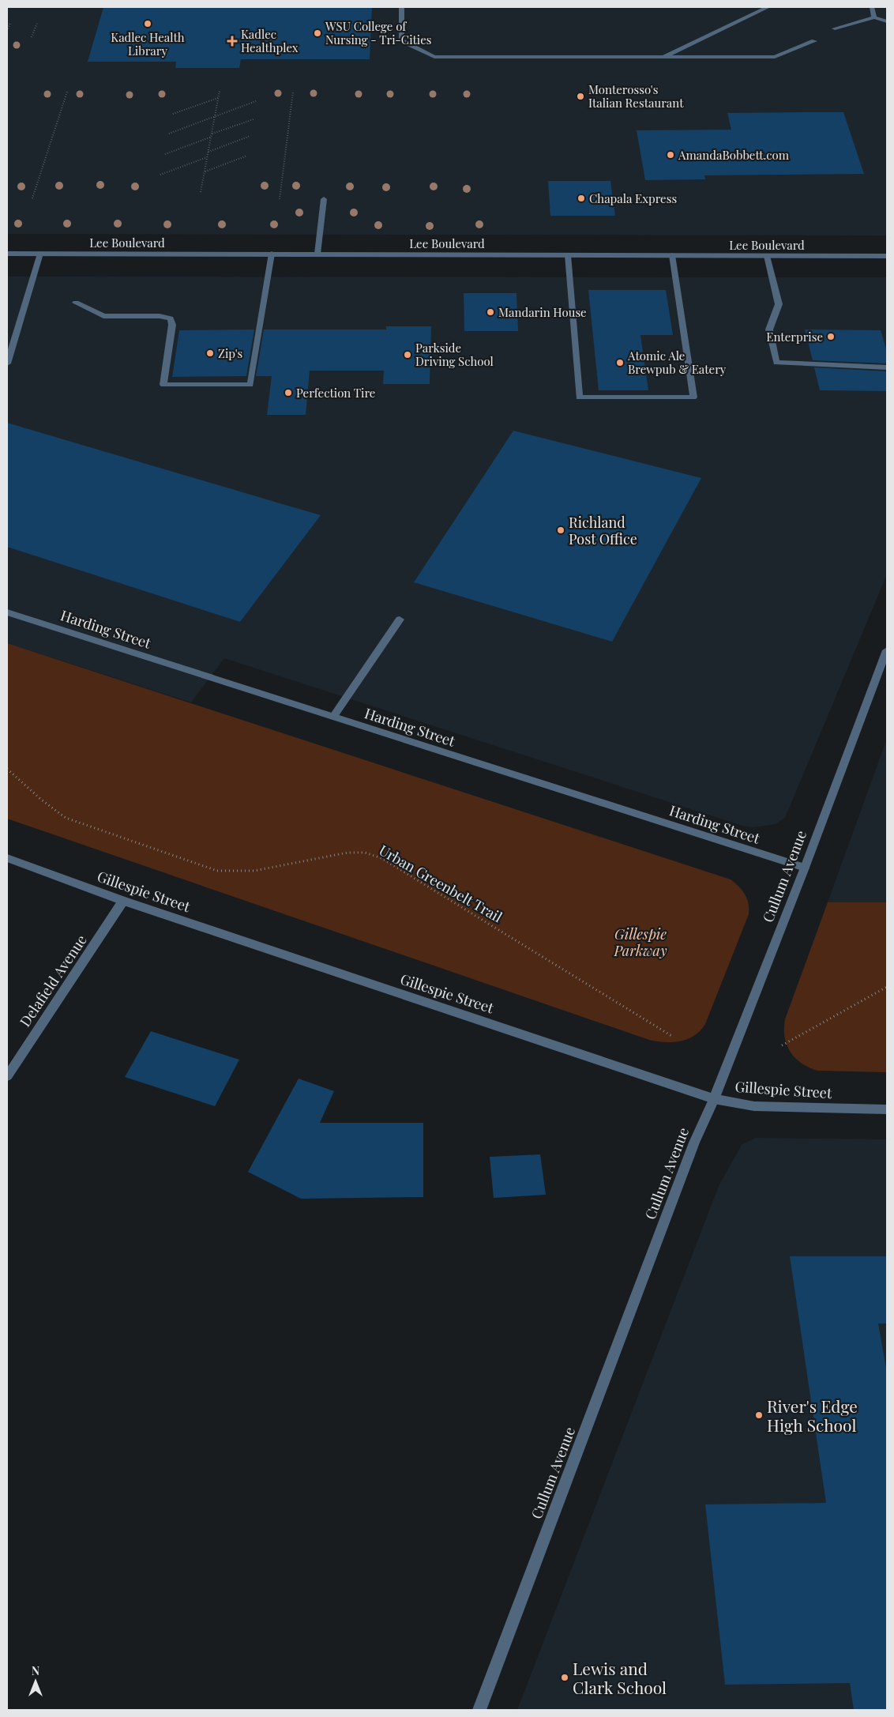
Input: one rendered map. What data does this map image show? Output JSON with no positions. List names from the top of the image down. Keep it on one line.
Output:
{"streets":{"street":["Lee Boulevard","Harding Street","Cullum Avenue","Gillespie Street","Delafield Avenue"],"path":["Urban Greenbelt Trail"]},"crossings":[["Harding Street","Cullum Avenue"],["Cullum Avenue","Gillespie Street"],["Gillespie Street","Delafield Avenue"]],"parks":["Gillespie Parkway"],"places":{"other":["Kadlec Health Library","WSU College of Nursing - Tri-Cities","Monterosso's Italian Restaurant","AmandaBobbett.com","Chapala Express","Mandarin House","Enterprise","Zip's","Parkside Driving School","Atomic Ale Brewpub & Eatery","Perfection Tire","Richland Post Office","River's Edge High School","Lewis and Clark School"],"health":["Kadlec Healthplex"]},"north":"top"}
